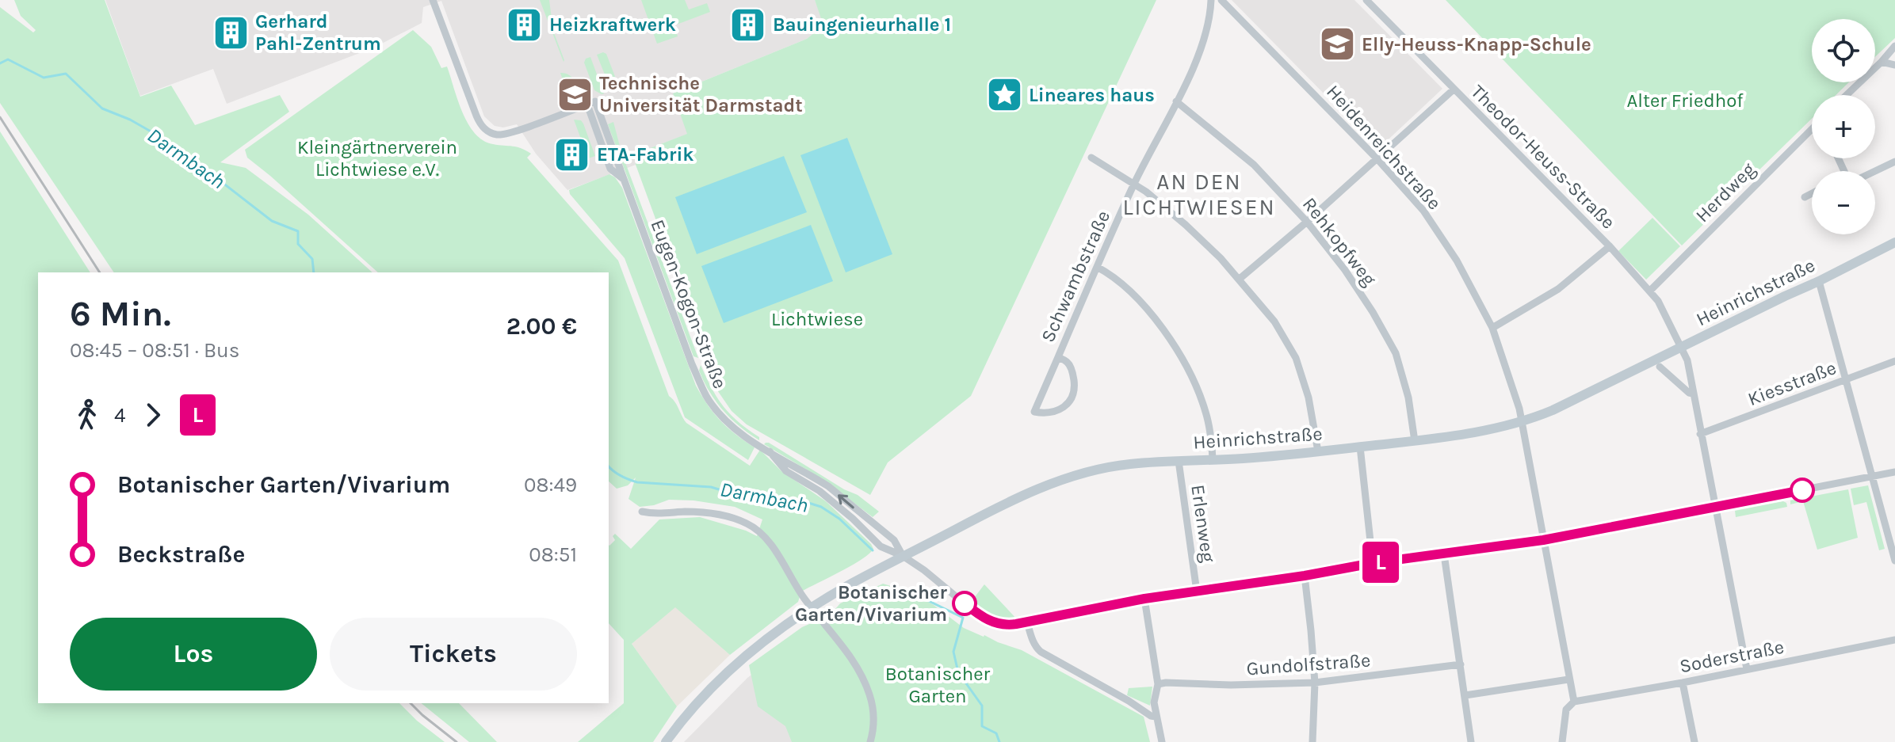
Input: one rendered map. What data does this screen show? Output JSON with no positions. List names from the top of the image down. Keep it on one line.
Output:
{"streets":{"main road":["Heinrichstraße"],"street":["Heidenreichstraße","Theodor-Heuss-Straße","Herdweg","Rehkopfweg","Schwambstraße","Eugen-Kogon-Straße","Kiesstraße","Erlenweg","Soderstraße","Gundolfstraße"]},"crossings":[["Heidenreichstraße","Heinrichstraße"],["Heidenreichstraße","Soderstraße"],["Theodor-Heuss-Straße","Herdweg"],["Theodor-Heuss-Straße","Heinrichstraße"],["Theodor-Heuss-Straße","Kiesstraße"],["Theodor-Heuss-Straße","Soderstraße"],["Rehkopfweg","Schwambstraße"],["Rehkopfweg","Heinrichstraße"],["Heinrichstraße","Eugen-Kogon-Straße"],["Heinrichstraße","Erlenweg"]],"districts":["AN DEN LICHTWIESEN"],"water":["Darmbach"],"parks":["Alter Friedhof","Kleingärtnerverein Lichtwiese e.V.","Lichtwiese","Botanischer Garten"],"places":{"building":["Heizkraftwerk","Bauingenieurhalle 1","Gerhard Pahl-Zentrum","ETA-Fabrik"],"school or university":["Elly-Heuss-Knapp-Schule","Technische Universität Darmstadt"],"place":["Lineares haus"],"other":["Botanischer Garten/Vivarium"]},"lines":["bus line L"],"page":{"on_map":"L","map_buttons":["+","−"],"heading":["6 Min.","08:45 – 08:51 · Bus","2.00 €"],"legs":["4","L"],"list":[{"name":"Botanischer Garten/Vivarium","value":"08:49"},{"name":"Beckstraße","value":"08:51"}],"buttons":["Los","Tickets"]}}
